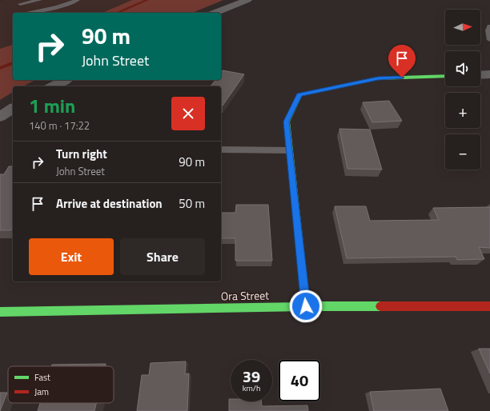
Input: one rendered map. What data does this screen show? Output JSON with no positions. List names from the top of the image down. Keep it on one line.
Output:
{"streets":{"street":["Ora Street"]},"legend":["Fast","Jam"],"north":"right","page":{"map_buttons":["+","−"],"turn":["90 m","John Street"],"heading":["1 min","140 m · 17:22"],"list":[{"name":"Turn right","note":"John Street","value":"90 m"},{"name":"Arrive at destination","value":"50 m"}],"buttons":["Exit","Share"],"speed":"39 km/h","limit":"40"}}
